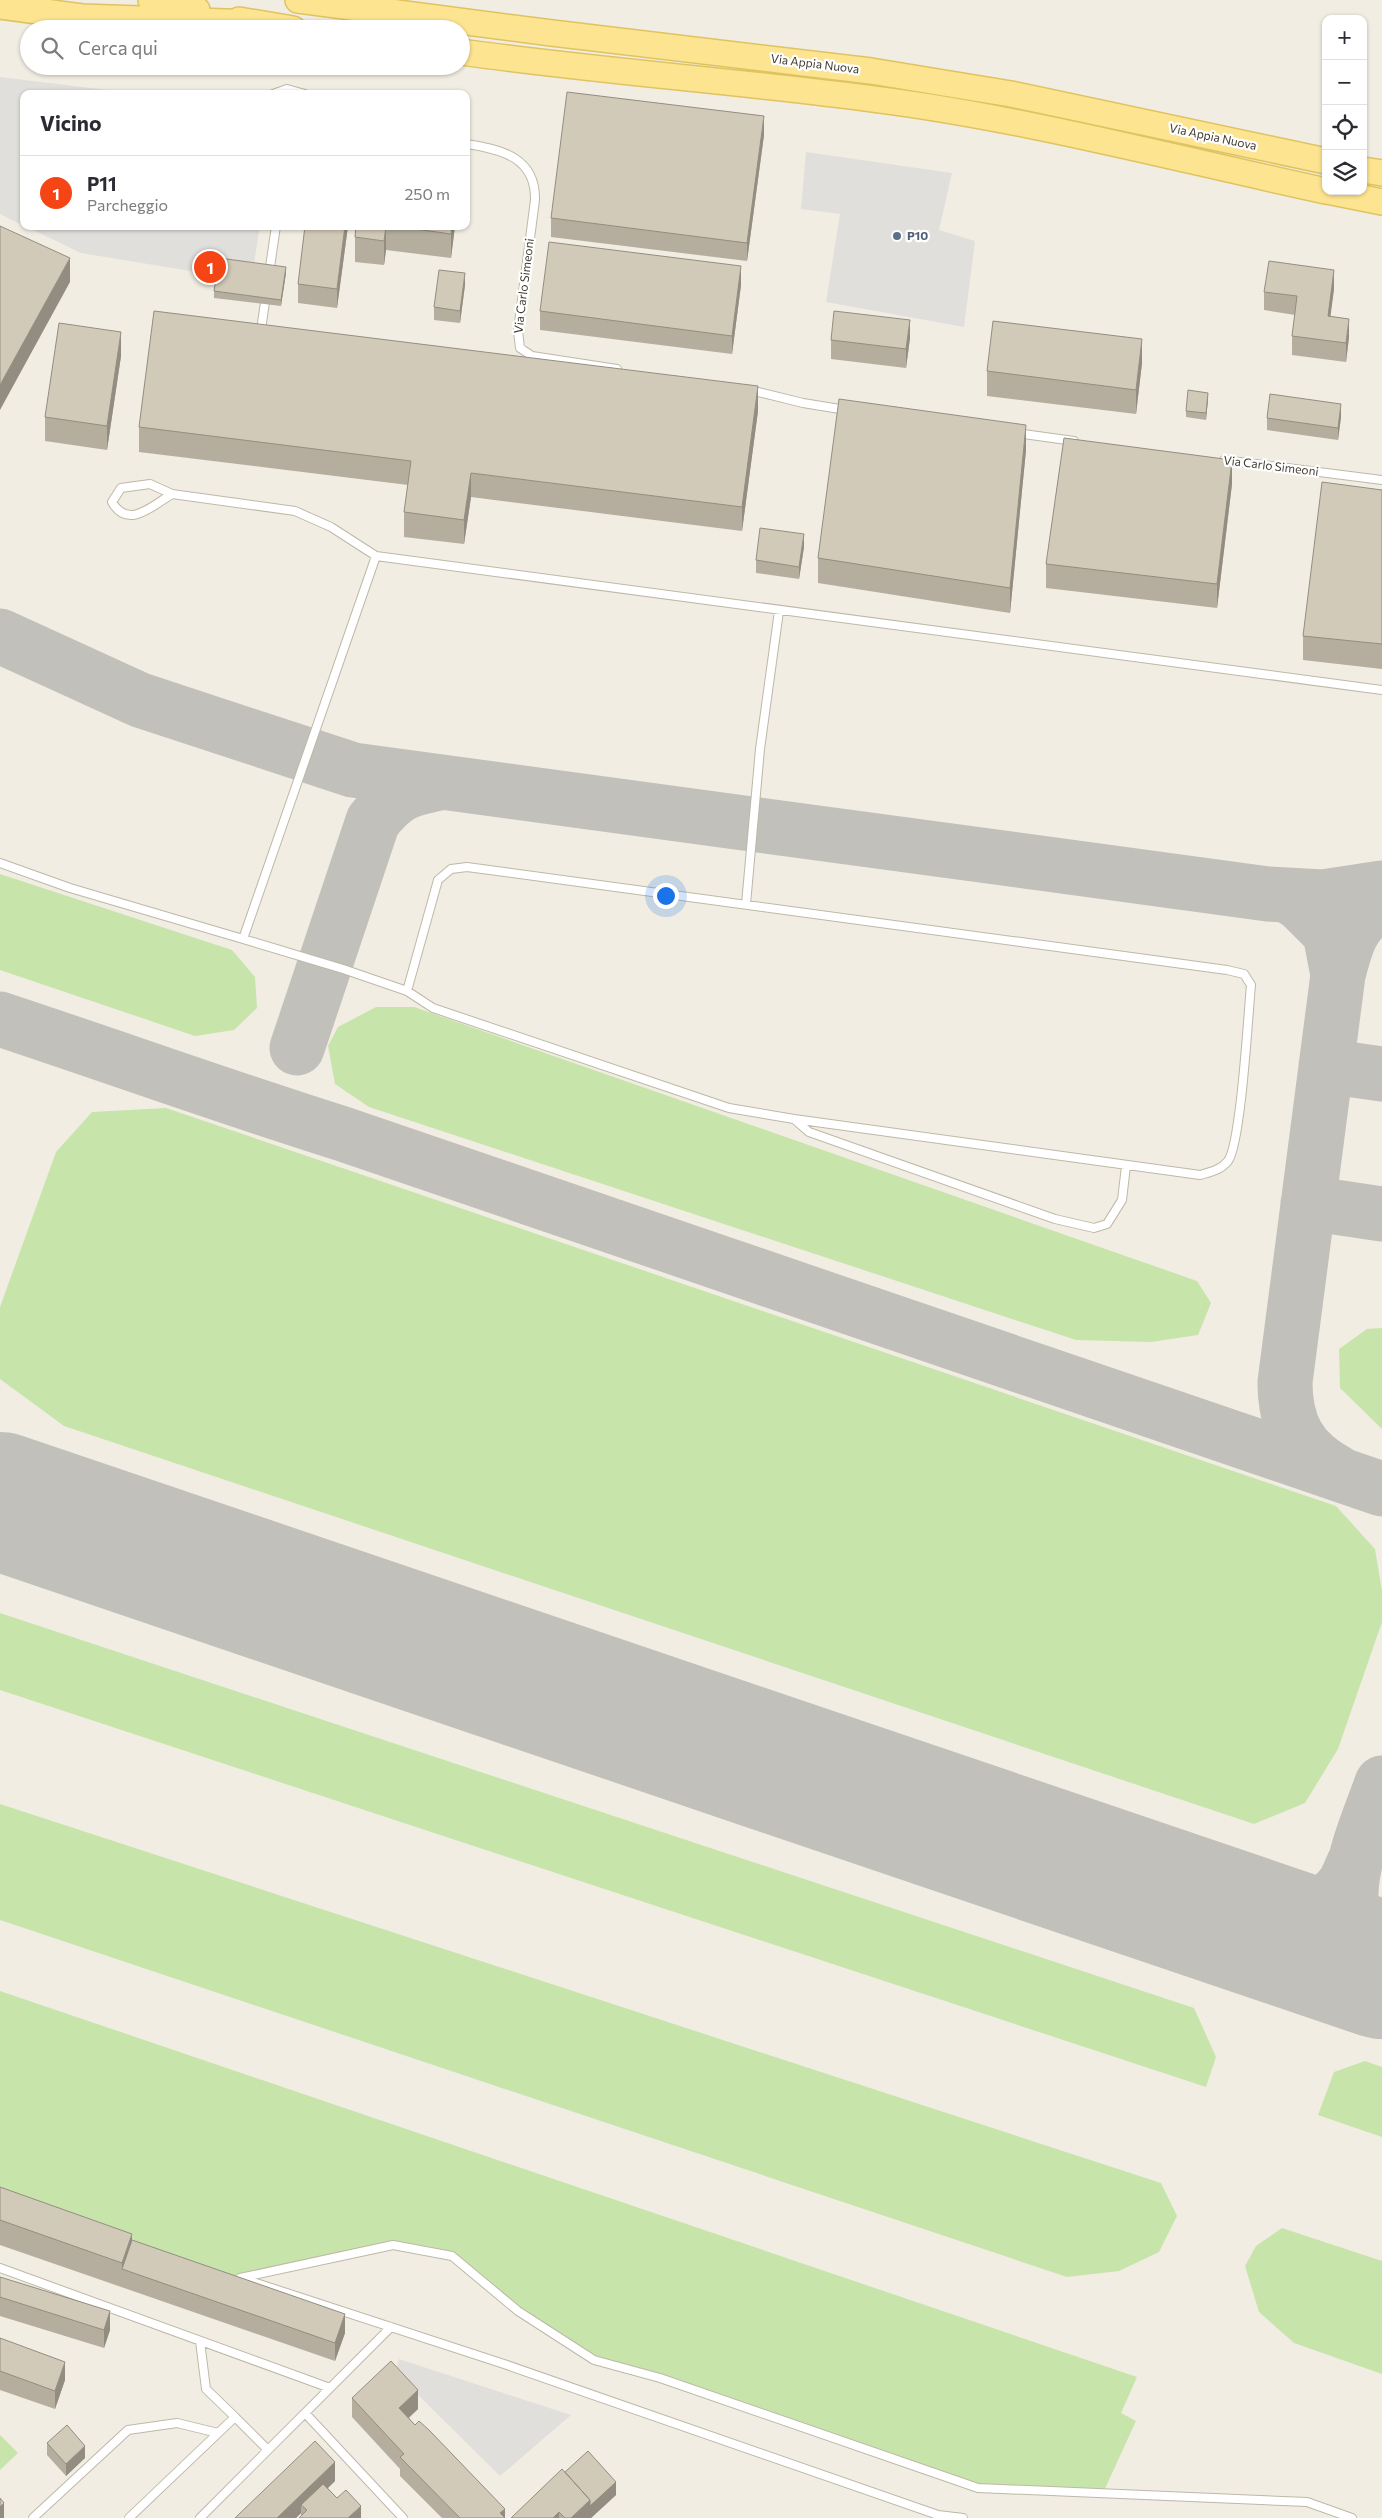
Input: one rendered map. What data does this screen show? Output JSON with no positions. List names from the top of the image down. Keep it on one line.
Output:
{"streets":{"main road":["Via Appia Nuova"],"lane":["Via Carlo Simeoni"]},"places":["P10"],"page":{"map_buttons":["+","−"],"search":"Cerca qui","heading":"Vicino","list":[{"mark":"1","name":"P11","note":"Parcheggio","value":"250 m"}],"pins":"1"}}
